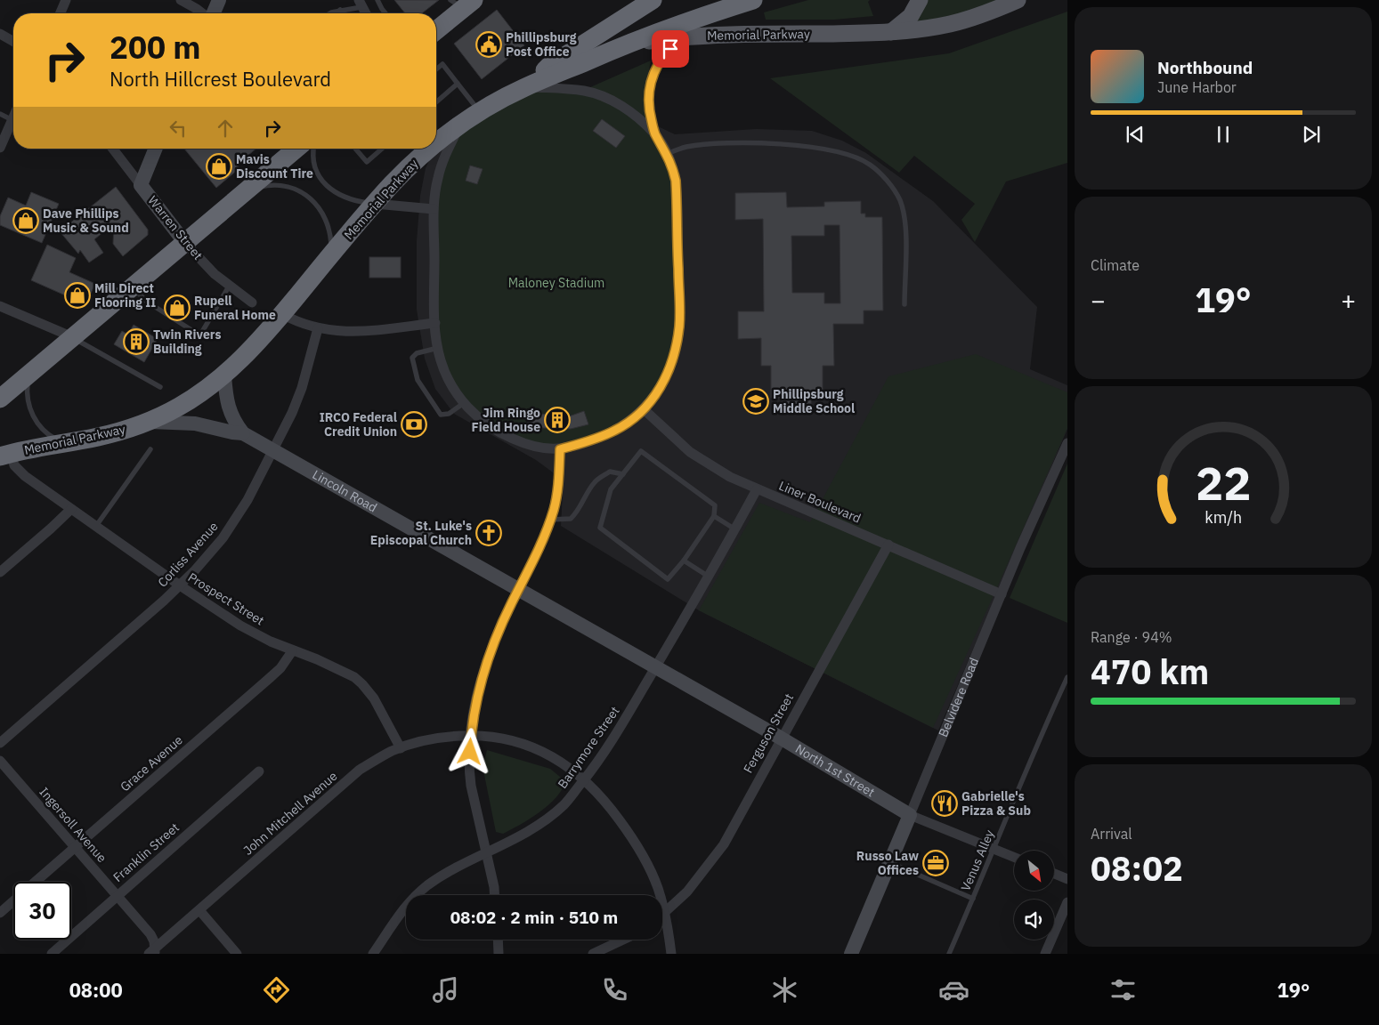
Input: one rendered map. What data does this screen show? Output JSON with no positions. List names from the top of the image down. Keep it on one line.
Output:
{"streets":{"highway":["Memorial Parkway"],"main road":["Warren Street","Lincoln Road","Belvidere Road","North 1st Street"],"street":["Liner Boulevard","Corliss Avenue","Prospect Street","Ferguson Street","Barrymore Street","Grace Avenue","John Mitchell Avenue","Ingersoll Avenue","Franklin Street"],"lane":["Venus Alley"]},"crossings":[["Memorial Parkway","Lincoln Road"],["Memorial Parkway","Prospect Street"],["Lincoln Road","Corliss Avenue"],["Lincoln Road","Barrymore Street"],["Lincoln Road","North 1st Street"],["Liner Boulevard","Belvidere Road"],["Liner Boulevard","Ferguson Street"],["Liner Boulevard","Barrymore Street"],["Corliss Avenue","Prospect Street"],["Prospect Street","Grace Avenue"],["Prospect Street","John Mitchell Avenue"],["Belvidere Road","North 1st Street"],["Ferguson Street","North 1st Street"],["Ferguson Street","John Mitchell Avenue"],["Barrymore Street","North 1st Street"],["Barrymore Street","John Mitchell Avenue"],["Grace Avenue","Ingersoll Avenue"],["North 1st Street","Venus Alley"],["John Mitchell Avenue","Ingersoll Avenue"],["Ingersoll Avenue","Franklin Street"]],"parks":["Maloney Stadium"],"places":{"public building":["Phillipsburg Post Office"],"shop":["Mavis Discount Tire","Dave Phillips Music & Sound","Mill Direct Flooring II","Rupell Funeral Home"],"building":["Twin Rivers Building","Jim Ringo Field House"],"school or university":["Phillipsburg Middle School"],"bank":["IRCO Federal Credit Union"],"church":["St. Luke's Episcopal Church"],"restaurant":["Gabrielle's Pizza & Sub"],"office":["Russo Law Offices"]},"north":"bottom right","page":{"turn":["200 m","North Hillcrest Boulevard"],"song":["Northbound","June Harbor"],"tile":["Climate",["Range · 94%","470 km"],["Arrival","08:02"]],"heat":["−","19°","+"],"limit":"30","trip":"08:02 · 2 min · 510 m","tabs":["08:00","19°"],"gauge":["22","km/h"]}}
